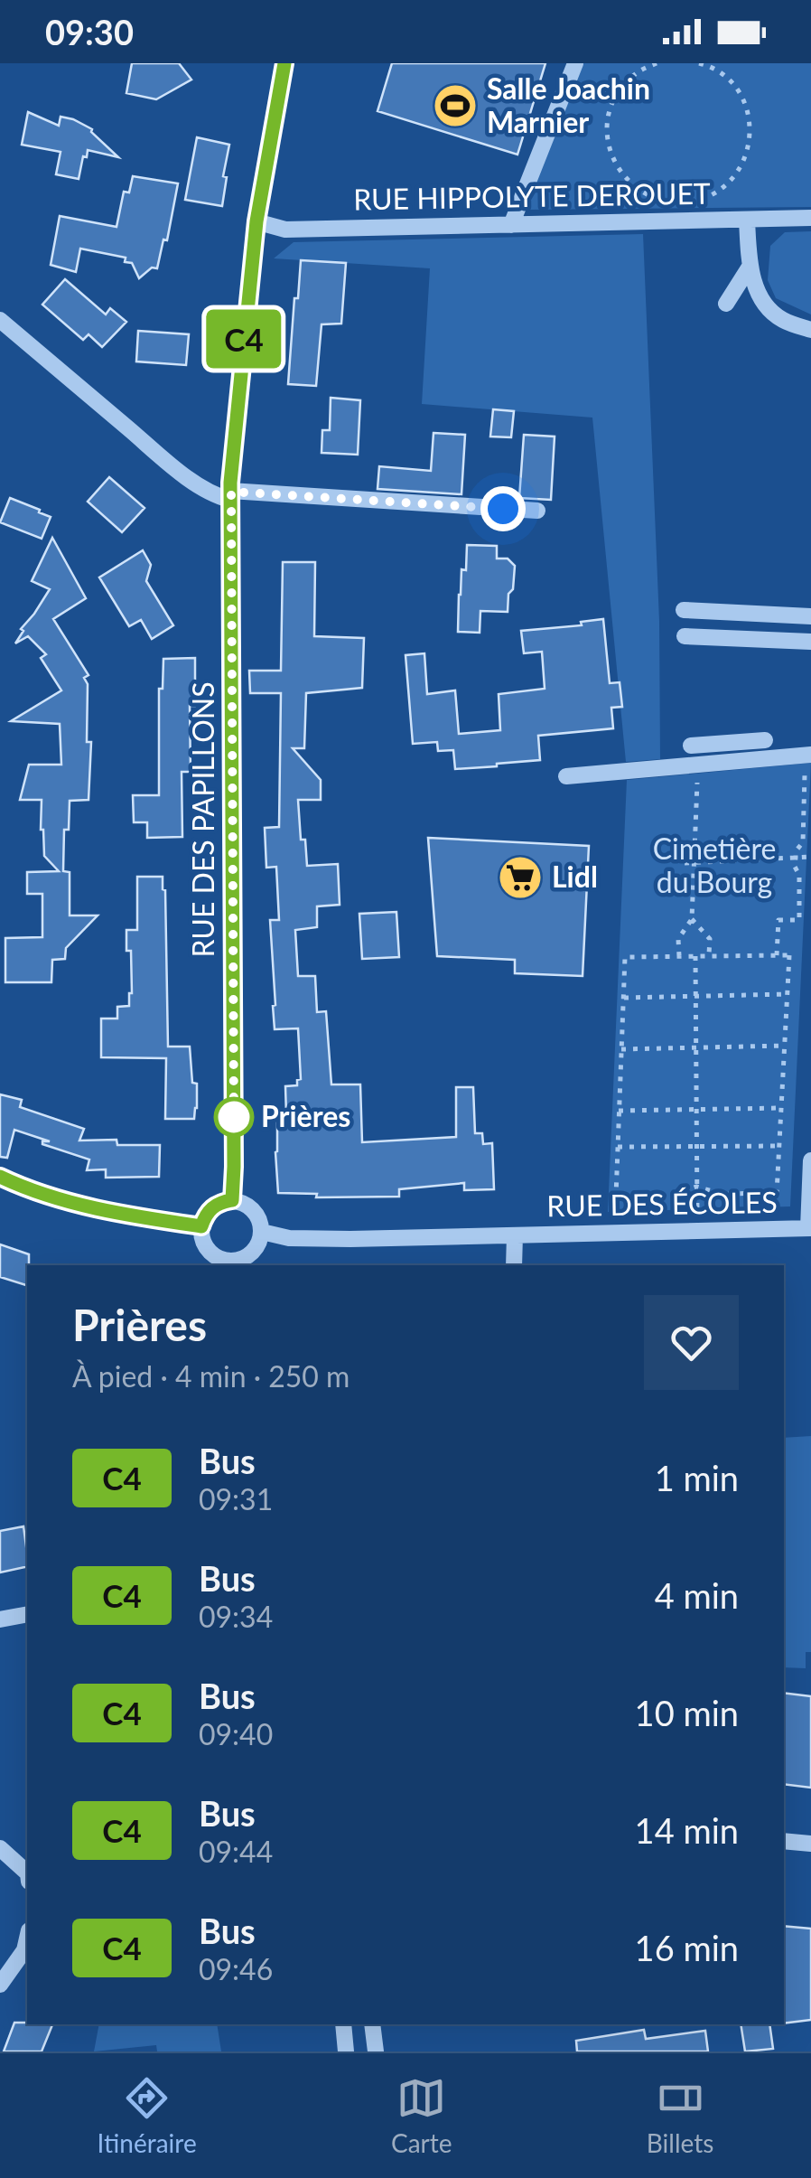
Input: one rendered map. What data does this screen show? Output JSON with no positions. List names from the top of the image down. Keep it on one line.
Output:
{"streets":{"street":["RUE HIPPOLYTE DEROUET","RUE DES PAPILLONS","RUE DES ÉCOLES"]},"crossings":[["RUE HIPPOLYTE DEROUET","RUE DES PAPILLONS"],["RUE DES PAPILLONS","RUE DES ÉCOLES"]],"parks":["Cimetière du Bourg"],"places":{"sports":["Salle Joachin Marnier"],"supermarket":["Lidl"],"other":["Prières"]},"lines":["bus line C4"],"page":{"status":"09:30","on_map":"C4","heading":["Prières","À pied · 4 min · 250 m"],"list":[{"mark":"C4","name":"Bus","note":"09:31","value":"1 min"},{"mark":"C4","name":"Bus","note":"09:34","value":"4 min"},{"mark":"C4","name":"Bus","note":"09:40","value":"10 min"},{"mark":"C4","name":"Bus","note":"09:44","value":"14 min"},{"mark":"C4","name":"Bus","note":"09:46","value":"16 min"}],"tabs":["Itinéraire","Carte","Billets"]}}
